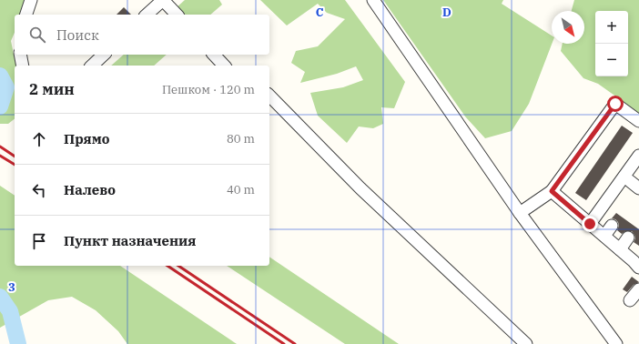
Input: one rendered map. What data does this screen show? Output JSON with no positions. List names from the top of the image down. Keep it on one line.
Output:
{"north":"bottom right","page":{"map_buttons":["+","−"],"search":"Поиск","heading":["2 мин","Пешком · 120 m"],"list":[["Прямо","80 m"],["Налево","40 m"],"Пункт назначения"]},"grid":{"columns":["C","D"],"rows":["3"]}}
